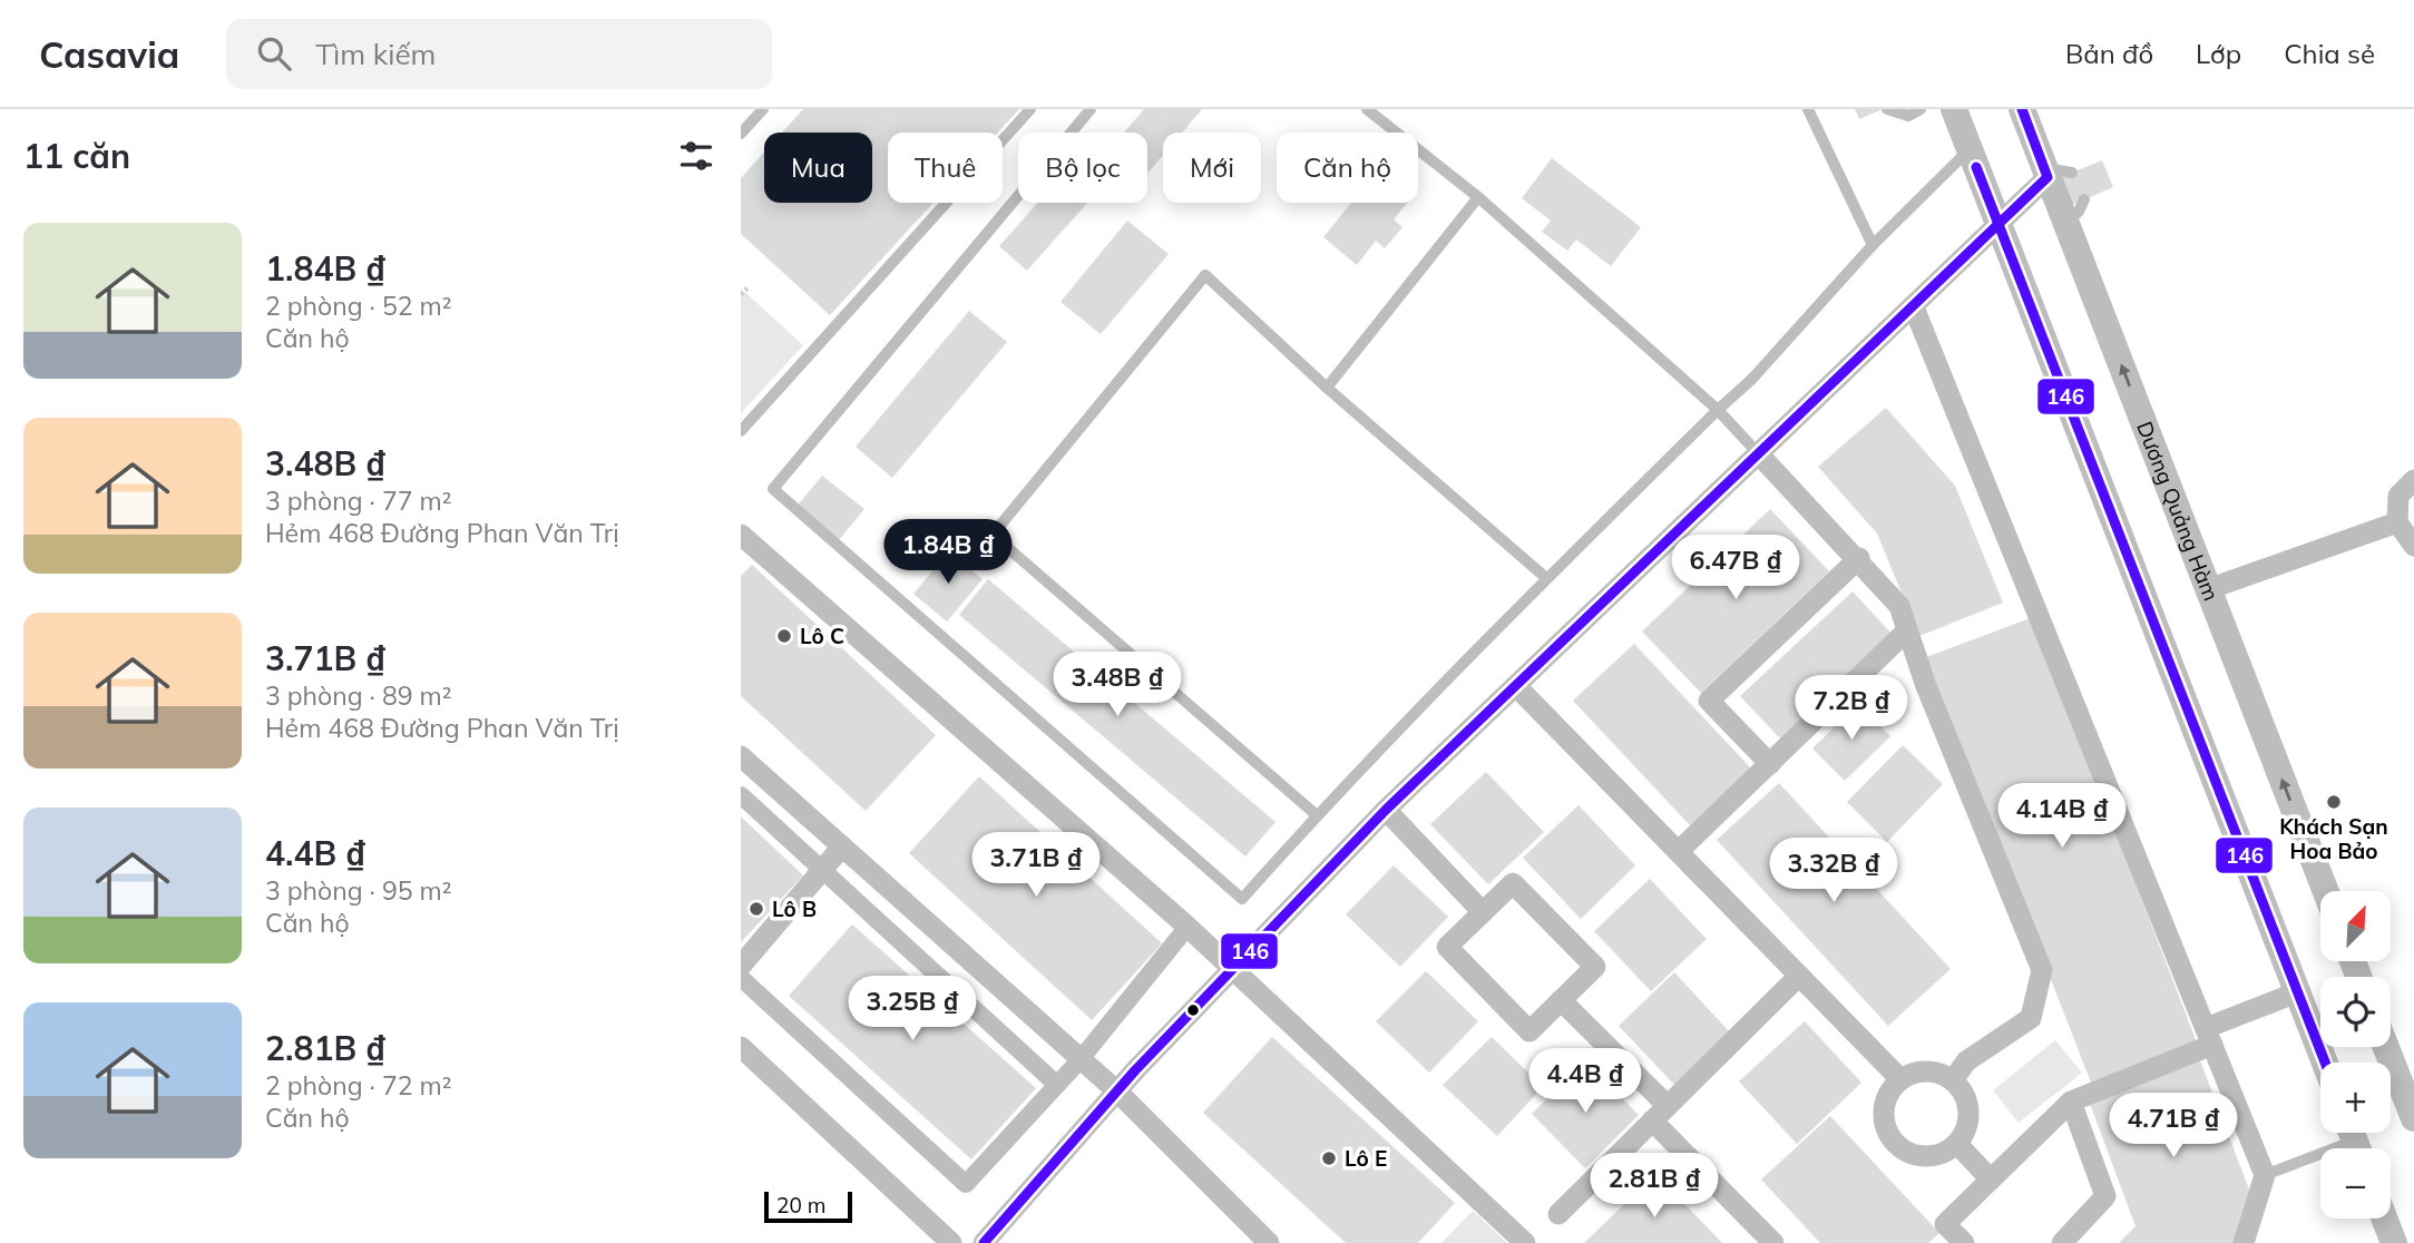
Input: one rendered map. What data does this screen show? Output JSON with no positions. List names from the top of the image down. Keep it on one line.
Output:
{"streets":{"street":["Dương Quảng Hàm"]},"places":["Lô C","Khách Sạn Hoa Bảo","Lô B","Lô E"],"lines":["transit line 146"],"scale_bar":"20 m","north":"top right","page":{"header":"Casavia","search":"Tìm kiếm","nav":["Bản đồ","Lớp","Chia sẻ"],"heading":"11 căn","chip":["Mua","Thuê","Bộ lọc","Mới","Căn hộ"],"list":[{"name":"1.84B ₫","note":"2 phòng · 52 m² · Căn hộ"},{"name":"3.48B ₫","note":"3 phòng · 77 m² · Hẻm 468 Đường Phan Văn Trị"},{"name":"3.71B ₫","note":"3 phòng · 89 m² · Hẻm 468 Đường Phan Văn Trị"},{"name":"4.4B ₫","note":"3 phòng · 95 m² · Căn hộ"},{"name":"2.81B ₫","note":"2 phòng · 72 m² · Căn hộ"}],"price":["1.84B ₫","6.47B ₫","3.48B ₫","7.2B ₫","4.14B ₫","3.71B ₫","3.32B ₫","3.25B ₫","4.4B ₫","4.71B ₫","2.81B ₫"],"map_buttons":["+","−"],"scale":"20 m"}}
